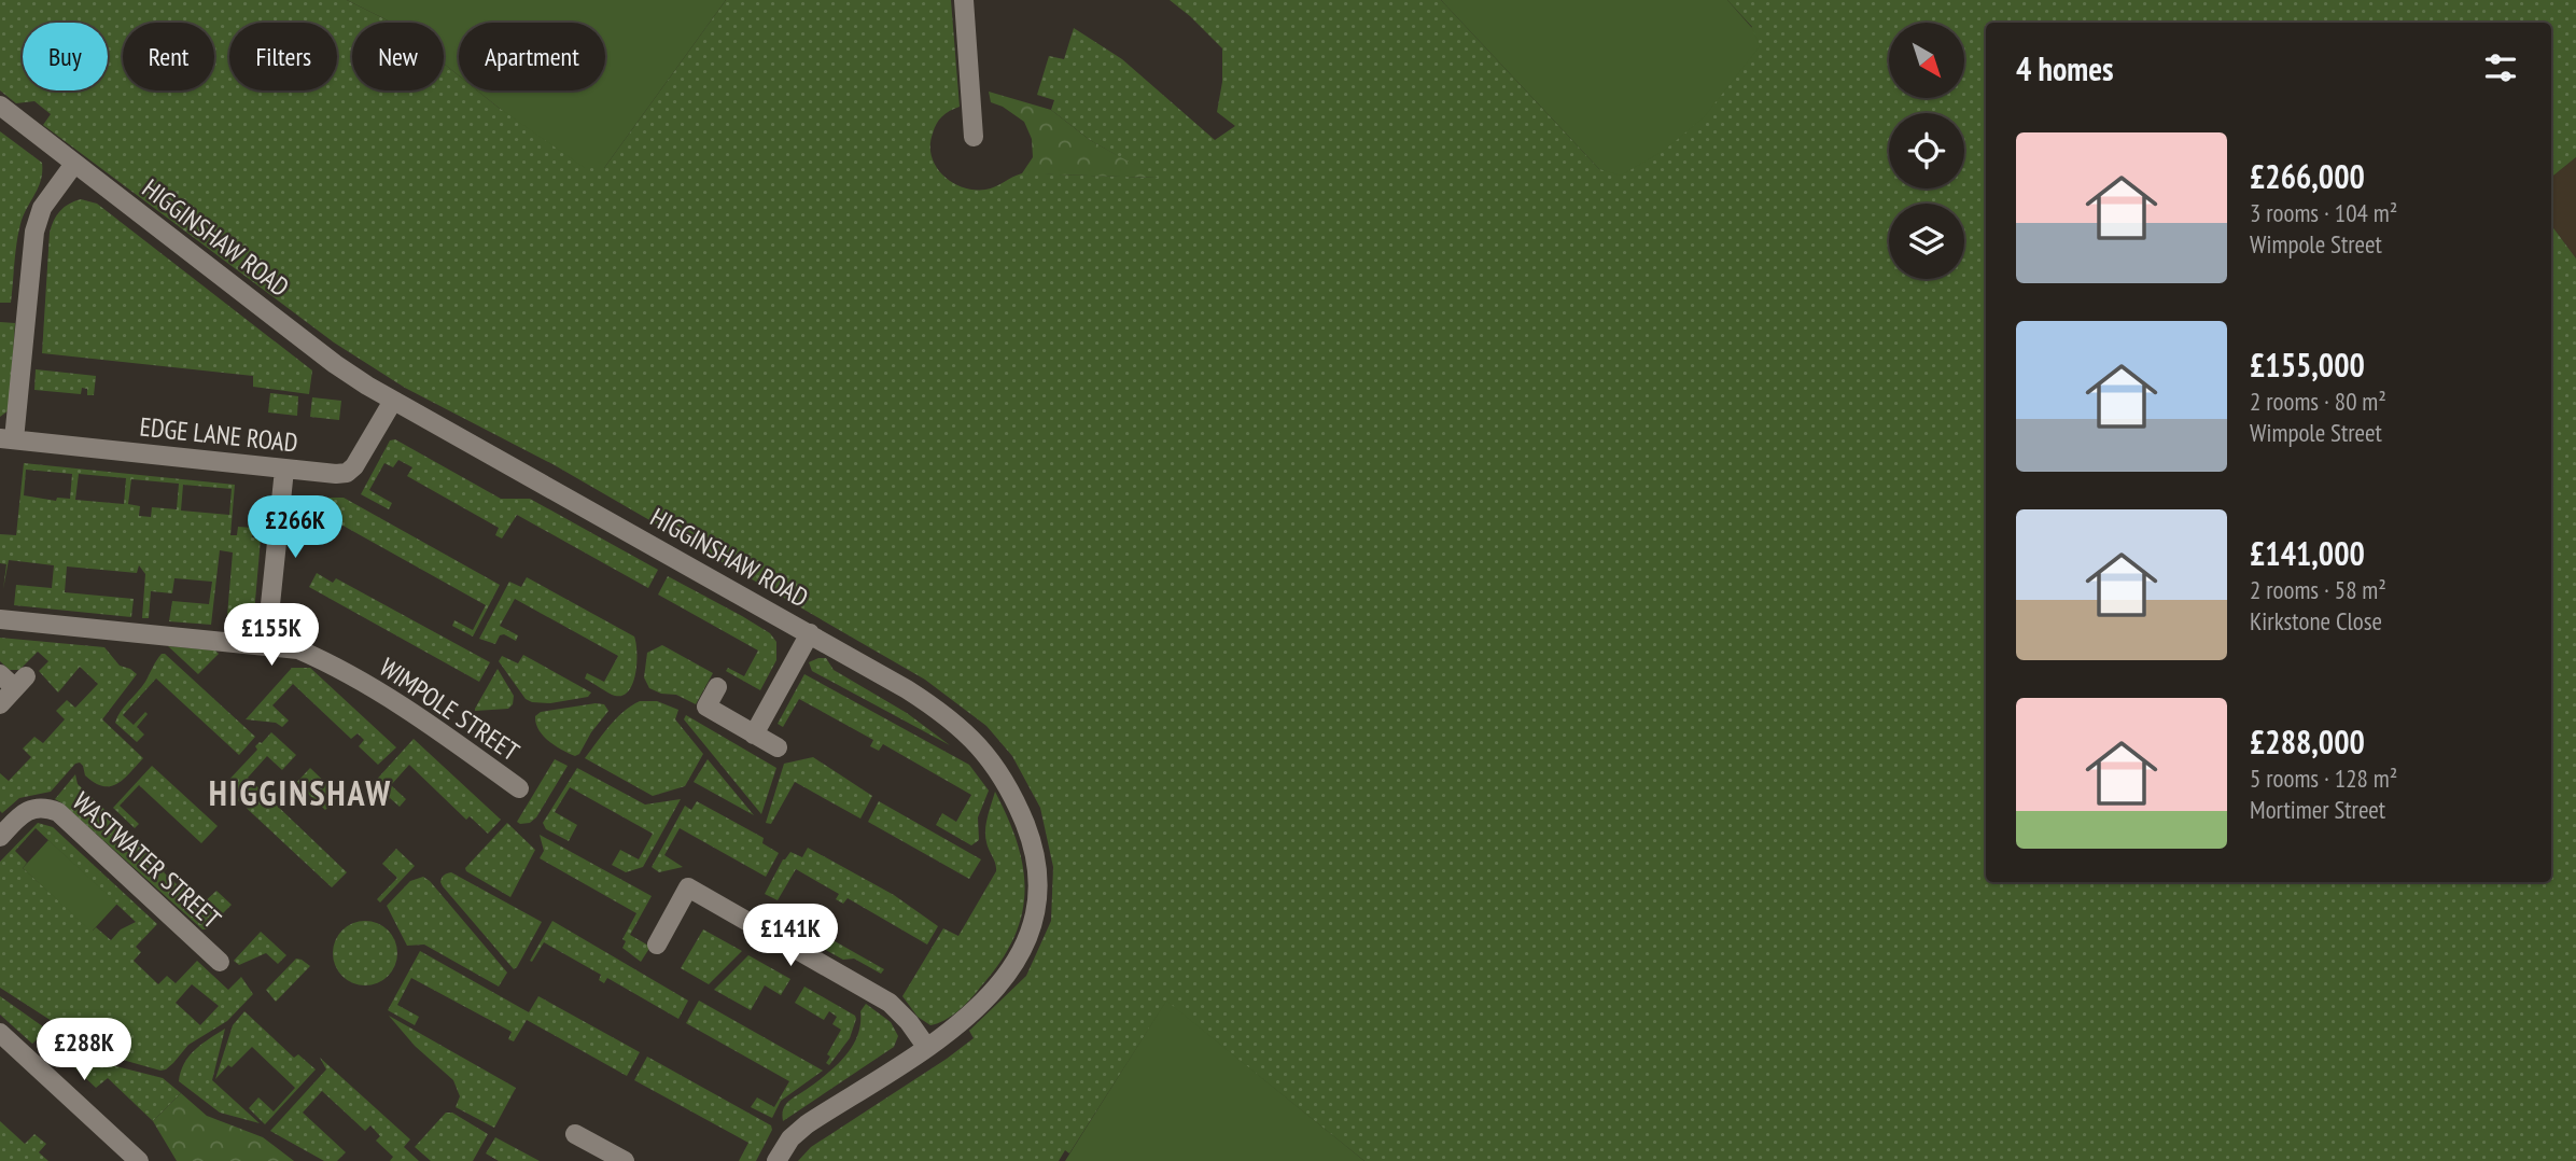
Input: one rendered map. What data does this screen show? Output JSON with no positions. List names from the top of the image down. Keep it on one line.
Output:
{"streets":{"street":["HIGGINSHAW ROAD","EDGE LANE ROAD","WIMPOLE STREET","WASTWATER STREET"]},"crossings":[["HIGGINSHAW ROAD","EDGE LANE ROAD"]],"districts":["HIGGINSHAW"],"north":"bottom right","page":{"chip":["Buy","Rent","Filters","New","Apartment"],"heading":"4 homes","list":[{"name":"£266,000","note":"3 rooms · 104 m² · Wimpole Street"},{"name":"£155,000","note":"2 rooms · 80 m² · Wimpole Street"},{"name":"£141,000","note":"2 rooms · 58 m² · Kirkstone Close"},{"name":"£288,000","note":"5 rooms · 128 m² · Mortimer Street"}],"price":["£266K","£155K","£141K","£288K"]}}
